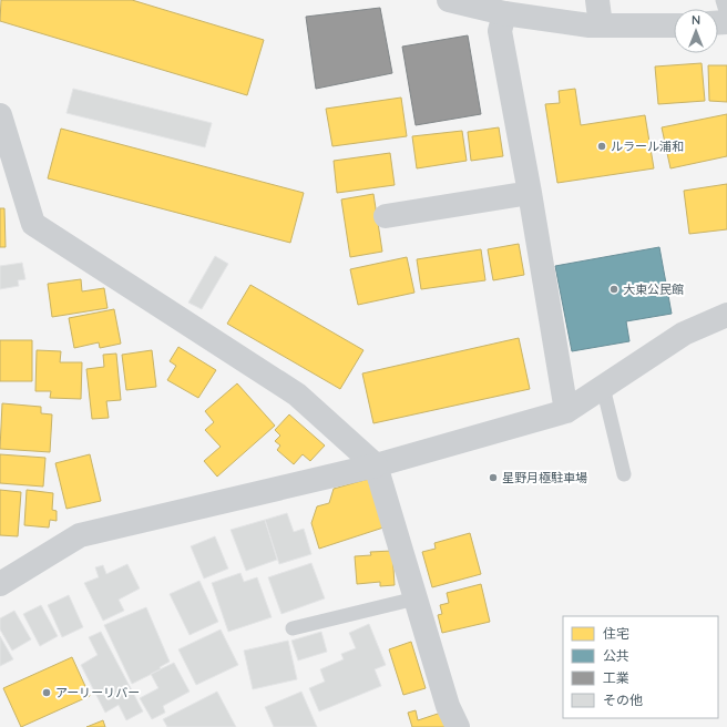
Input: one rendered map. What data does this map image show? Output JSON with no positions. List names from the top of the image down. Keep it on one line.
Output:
{"places":["ルラール浦和","大東公民館","星野月極駐車場","アーリーリバー"],"legend":["住宅","公共","工業","その他"],"north":"top"}
